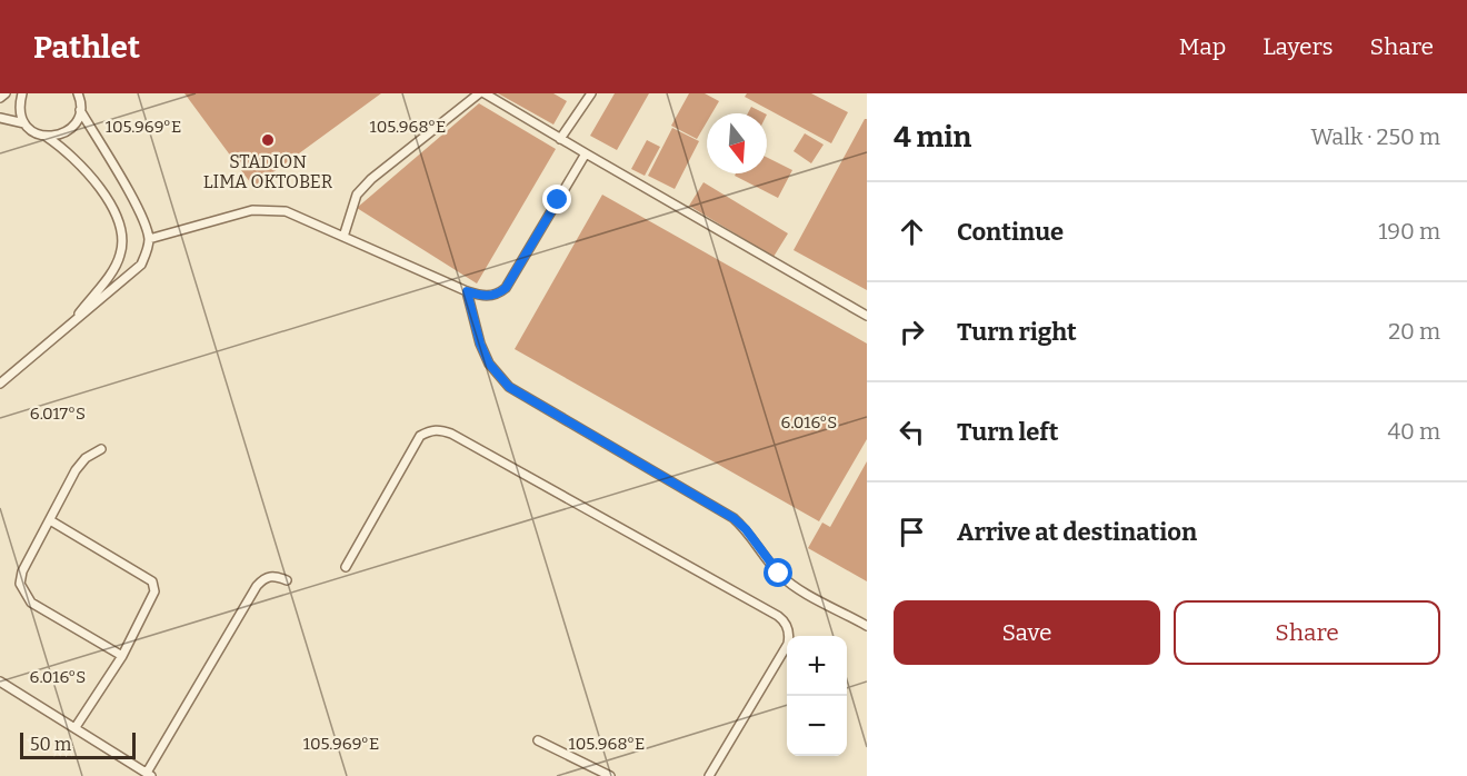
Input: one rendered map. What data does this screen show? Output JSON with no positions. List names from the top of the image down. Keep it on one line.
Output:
{"places":["STADION LIMA OKTOBER"],"scale_bar":"50 m","north":"bottom","page":{"header":"Pathlet","nav":["Map","Layers","Share"],"heading":["4 min","Walk · 250 m"],"list":[["Continue","190 m"],["Turn right","20 m"],["Turn left","40 m"],"Arrive at destination"],"buttons":["Save","Share"],"map_buttons":["+","−"],"scale":"50 m"},"coordinates":["105.969°E","105.968°E","6.017°S","6.016°S"]}
